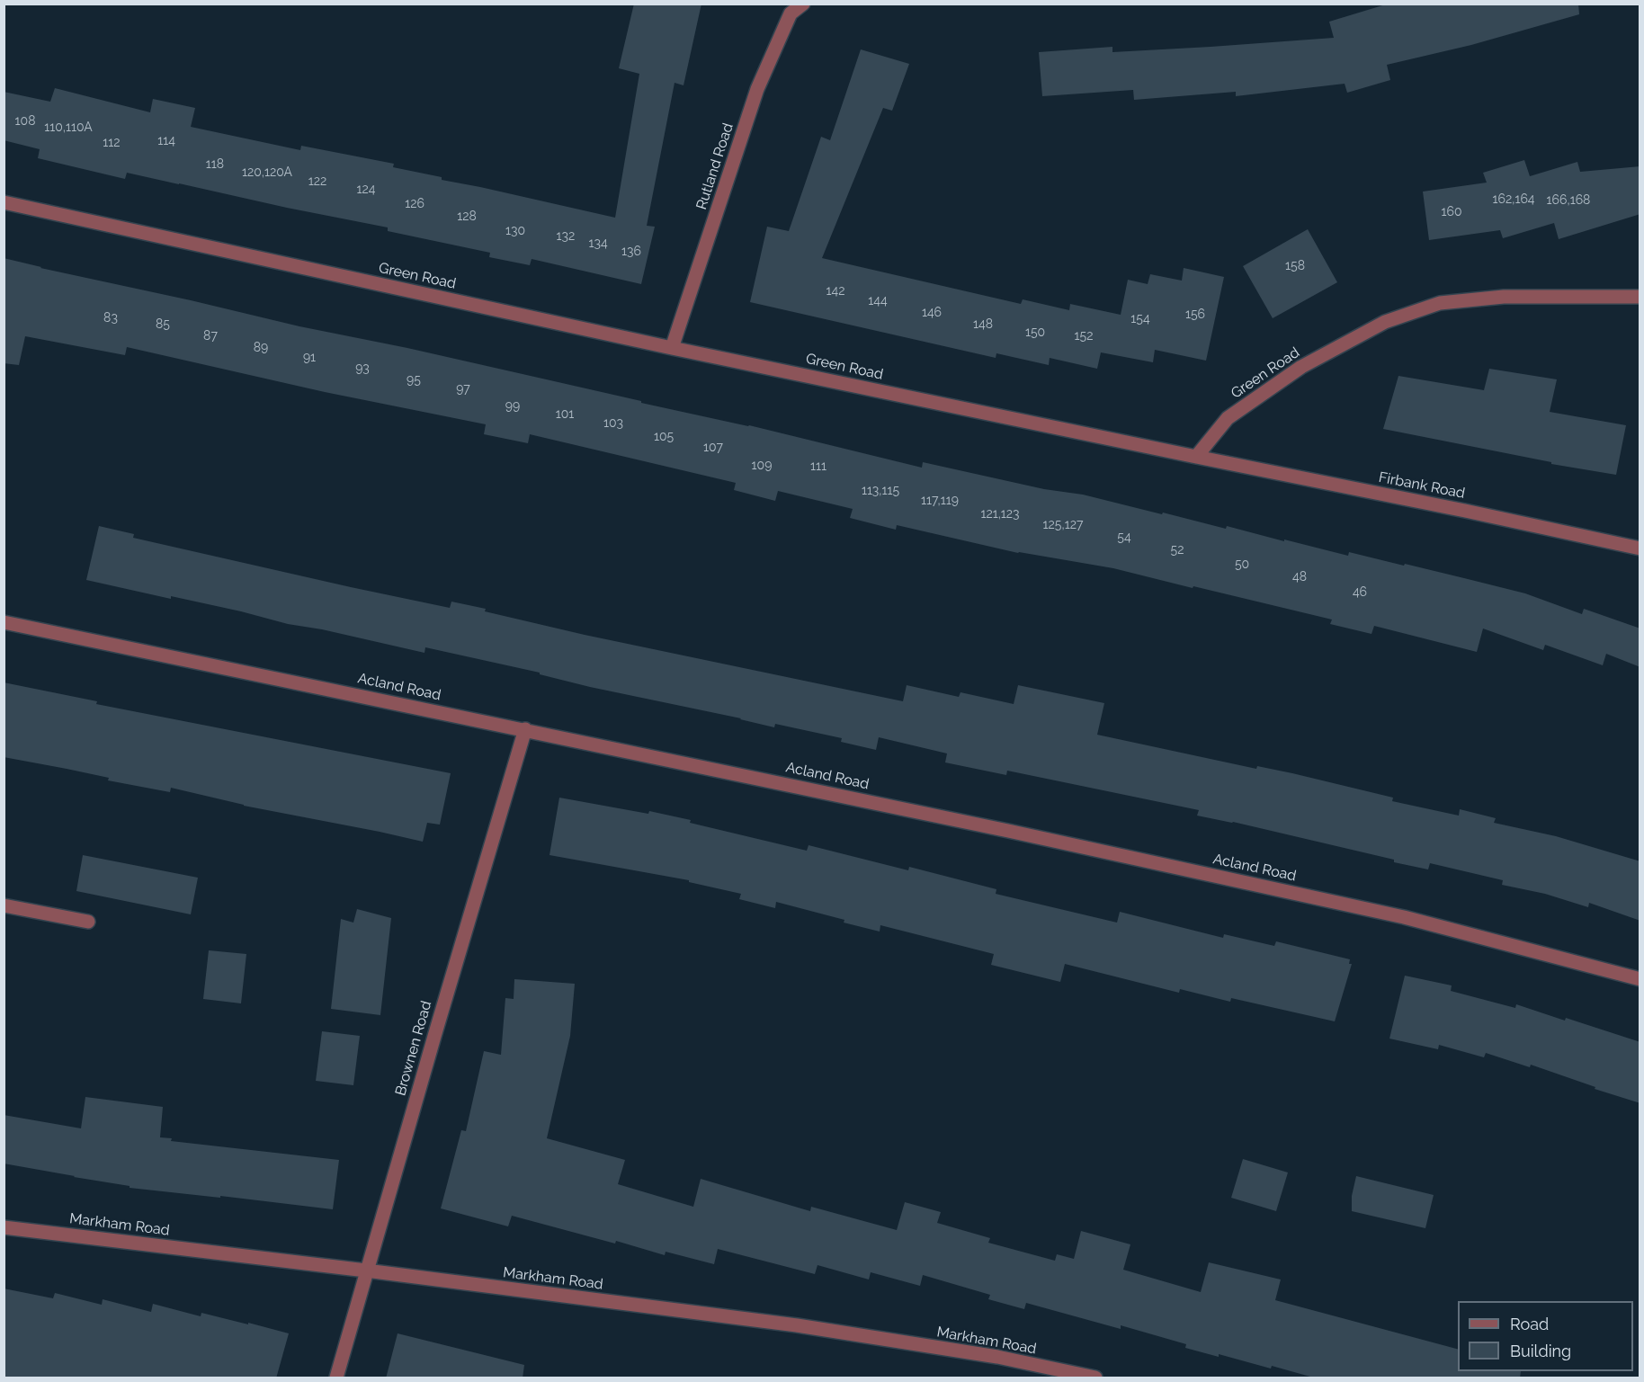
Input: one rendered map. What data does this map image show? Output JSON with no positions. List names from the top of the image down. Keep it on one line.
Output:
{"streets":{"street":["Rutland Road","Green Road","Firbank Road","Acland Road","Brownen Road","Markham Road"]},"crossings":[["Rutland Road","Green Road"],["Green Road","Firbank Road"],["Acland Road","Brownen Road"],["Brownen Road","Markham Road"]],"house_numbers":["108","110,110A","114","112","118","120,120A","122","124","162,164","166,168","126","160","128","130","132","134","136","158","142","144","146","156","83","154","85","148","150","87","152","89","91","93","95","97","99","101","103","105","107","109","111","113,115","117,119","121,123","125,127","54","52","50","48","46"],"legend":["Road","Building"]}
